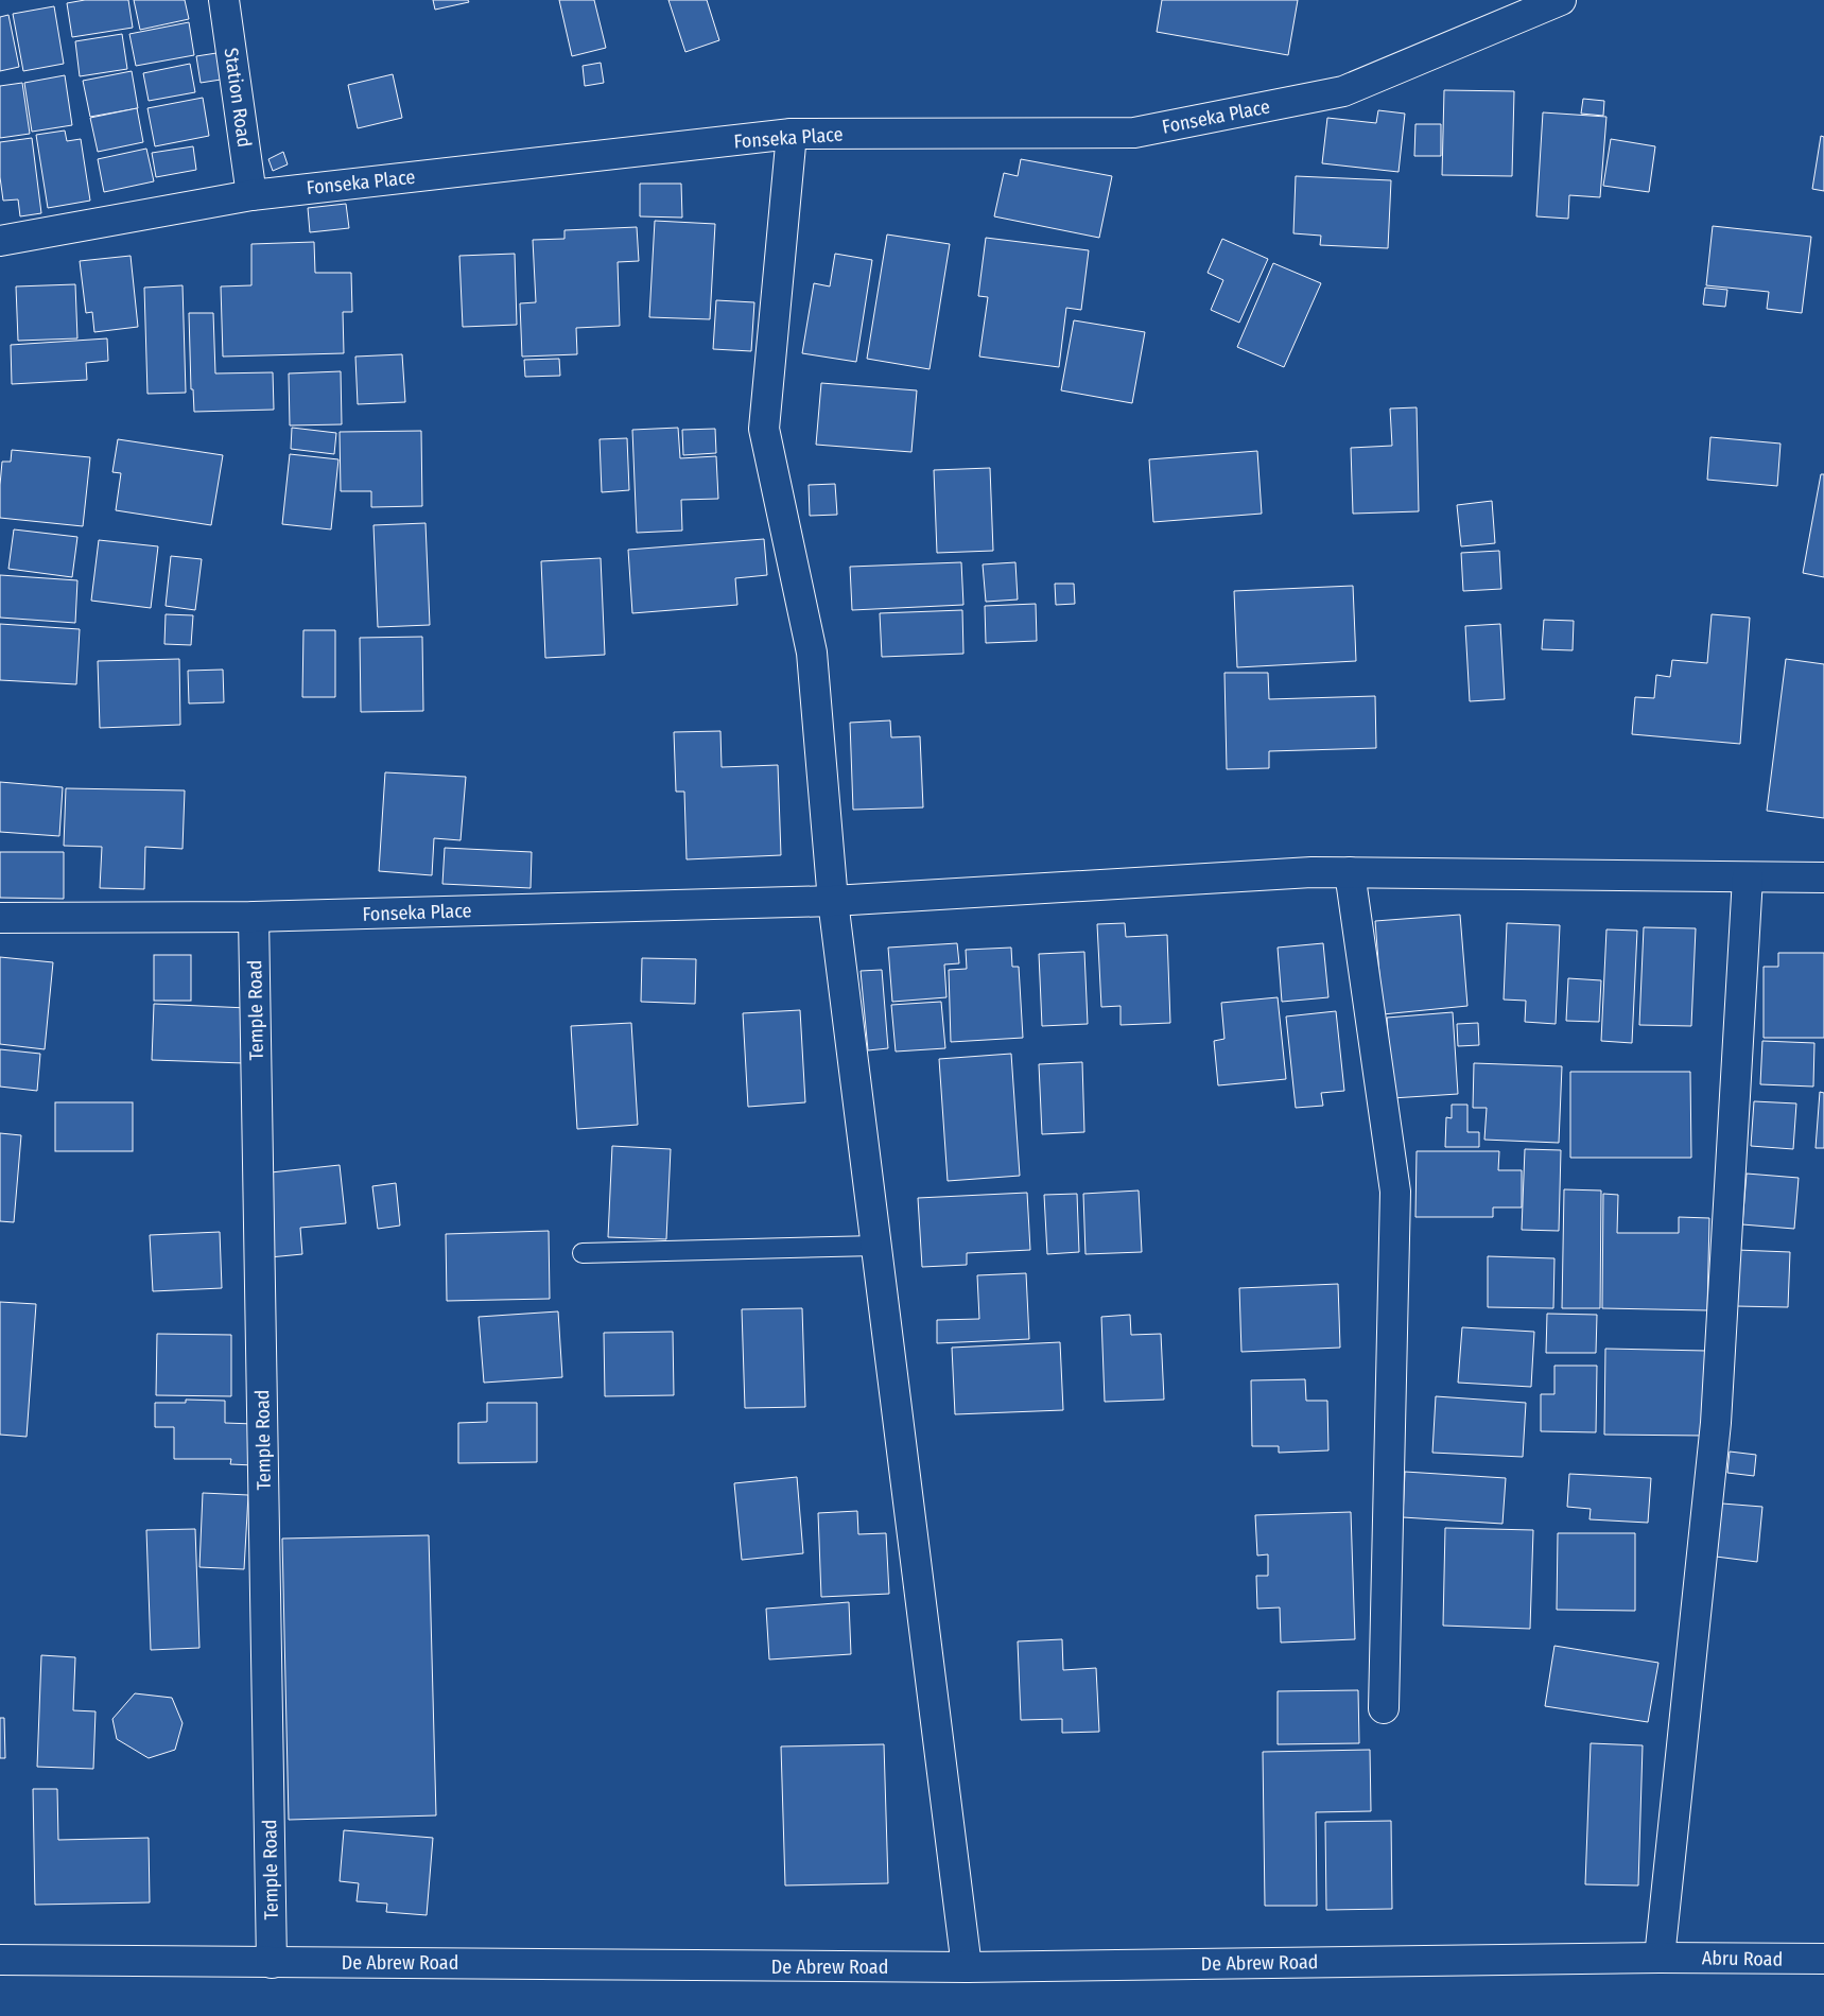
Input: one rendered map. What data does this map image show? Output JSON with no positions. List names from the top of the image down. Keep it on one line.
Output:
{"streets":{"street":["Station Road","Fonseka Place","Temple Road","Abru Road","De Abrew Road"]},"crossings":[["Station Road","Fonseka Place"],["Fonseka Place","Temple Road"],["Temple Road","De Abrew Road"],["Abru Road","De Abrew Road"]]}
